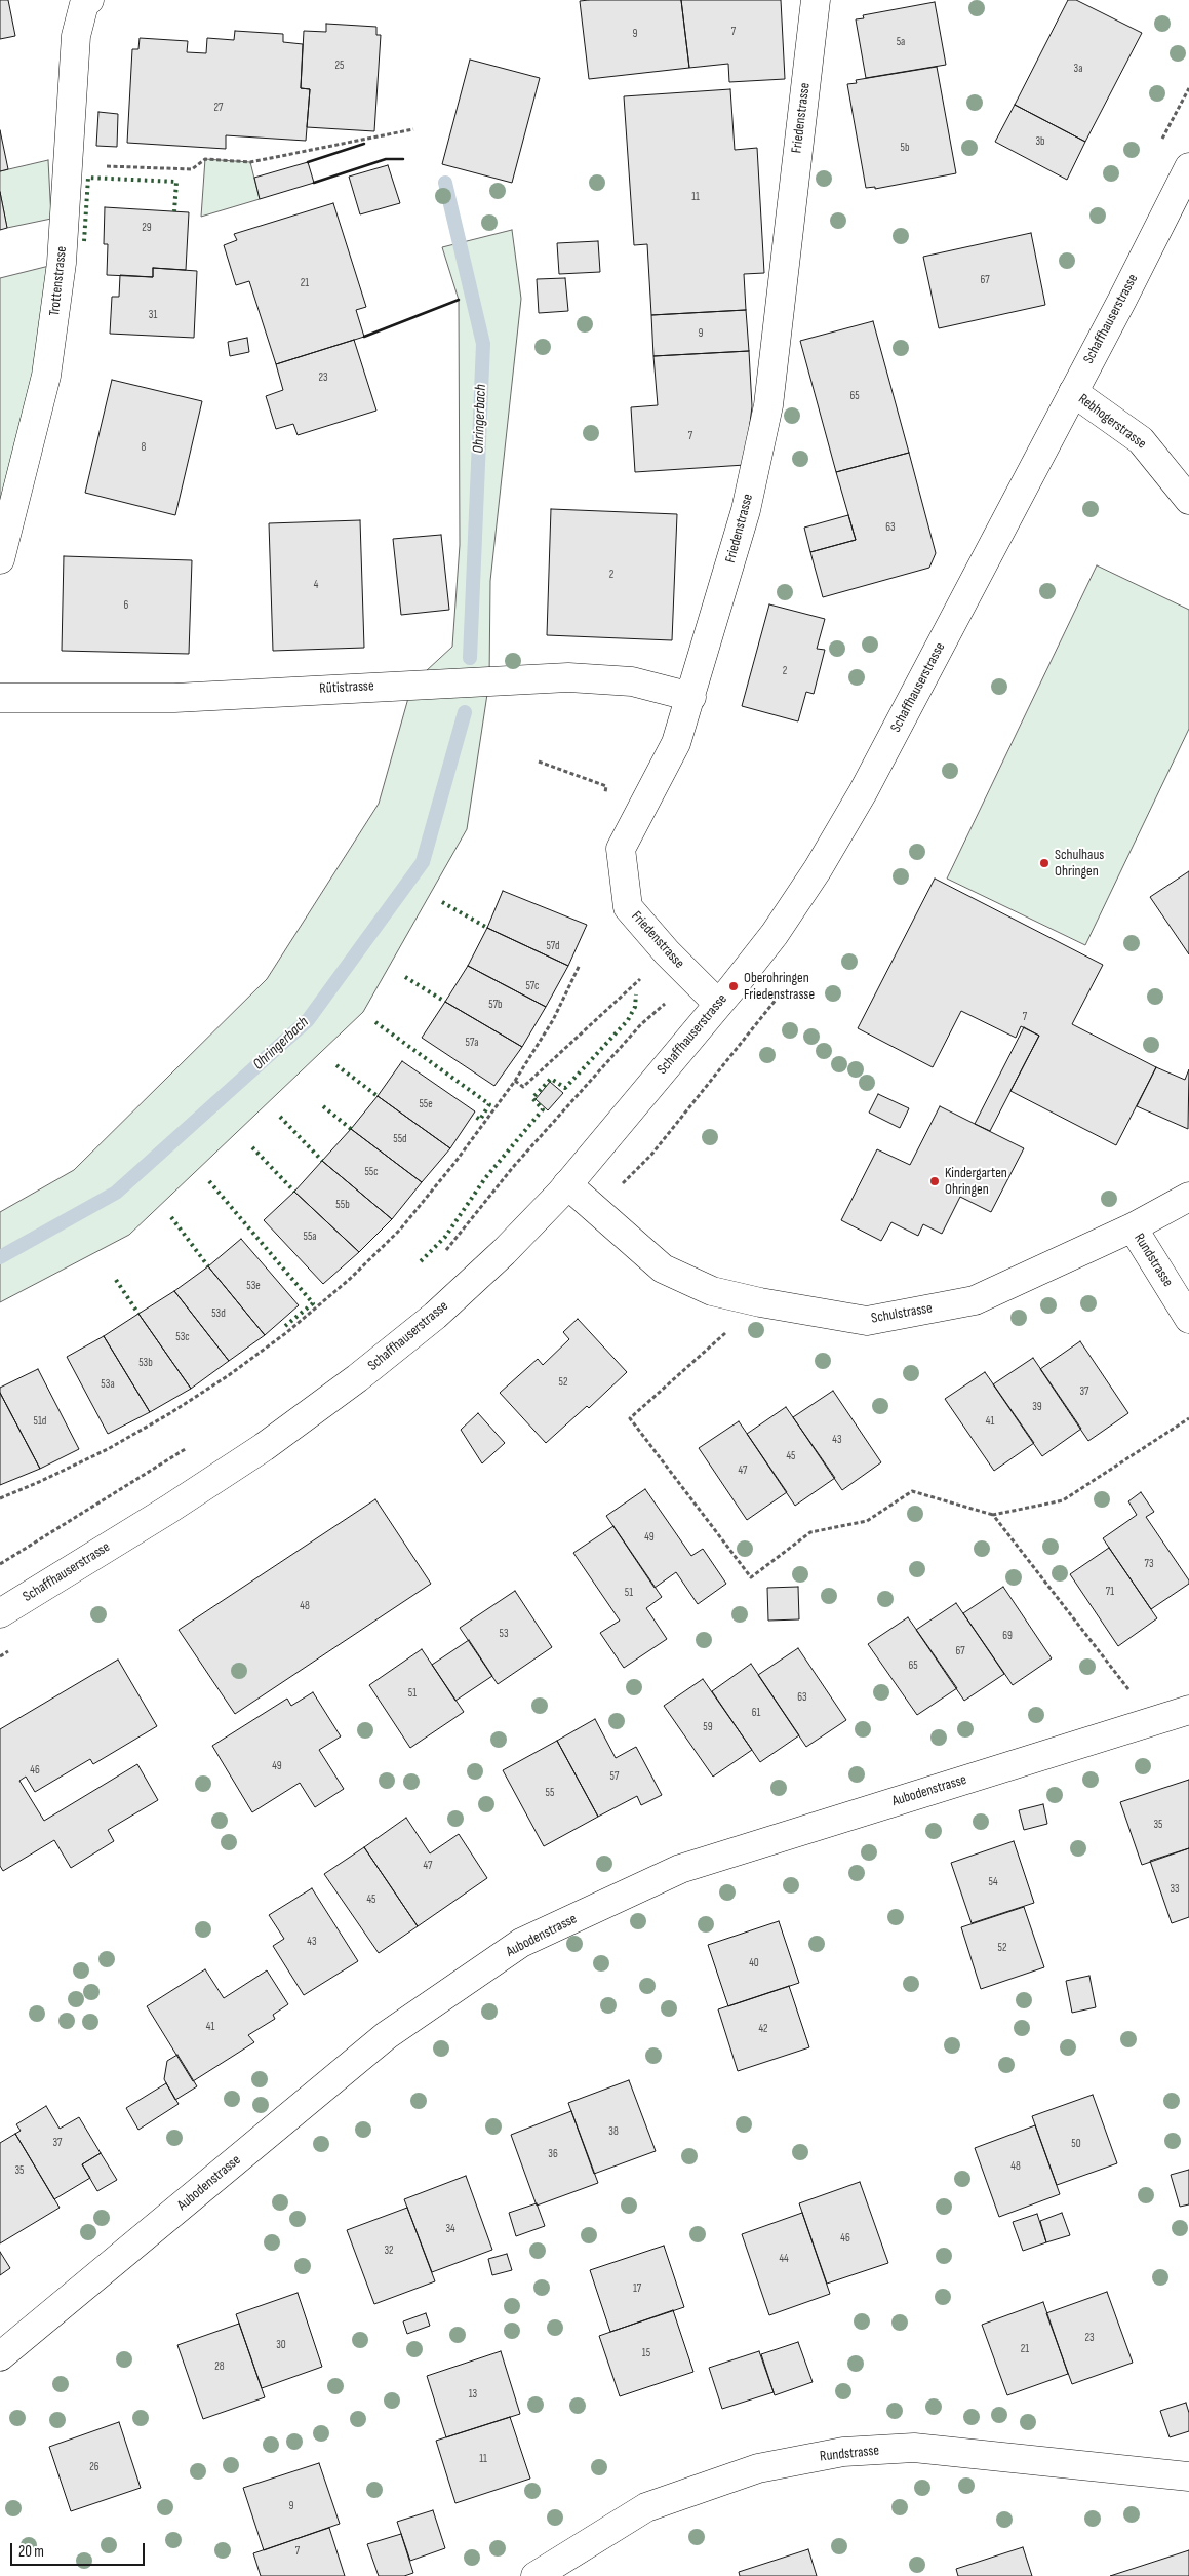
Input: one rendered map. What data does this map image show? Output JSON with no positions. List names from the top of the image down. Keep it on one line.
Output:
{"streets":{"street":["Friedenstrasse","Trottenstrasse","Schaffhauserstrasse","Rebhogerstrasse","Rütistrasse","Rundstrasse","Schulstrasse","Aubodenstrasse"]},"crossings":[["Friedenstrasse","Schaffhauserstrasse"],["Friedenstrasse","Rütistrasse"],["Schaffhauserstrasse","Rebhogerstrasse"],["Schaffhauserstrasse","Schulstrasse"],["Rundstrasse","Schulstrasse"]],"water":["Ohringerbach"],"places":["Schulhaus Ohringen","Oberohringen Friedenstrasse","Kindergarten Ohringen"],"house_numbers":["7","9","5a","25","3a","27","3b","5b","11","29","67","21","31","9","23","65","7","8","63","2","4","6","2","57d","57c","57b","7","57a","55e","55d","55c","55b","55a","53e","53d","53c","53b","52","53a","37","39","51d","41","43","45","47","49","73","71","51","48","53","69","67","65","51","63","61","59","49","46","57","55","35","47","54","33","45","43","52","40","41","42","38","37","50","36","48","35","34","46","32","44","17","23","30","21","15","28","13","11","26","9","7"],"scale_bar":"20 m"}
